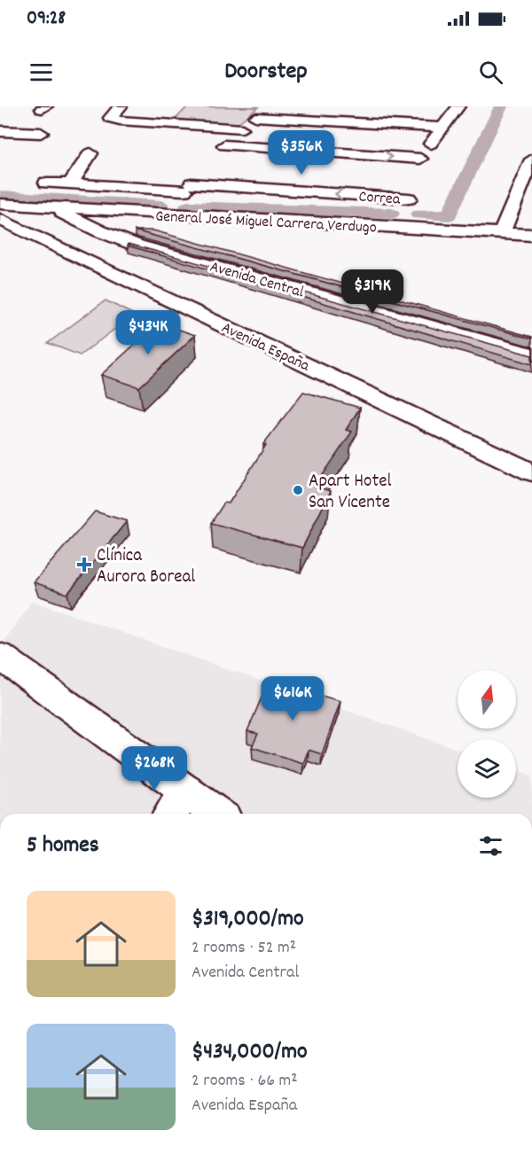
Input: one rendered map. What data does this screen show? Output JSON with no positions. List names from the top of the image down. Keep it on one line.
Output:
{"streets":{"street":["Correa","General José Miguel Carrera Verdugo","Avenida Central","Avenida España"]},"crossings":[["General José Miguel Carrera Verdugo","Avenida Central"]],"places":{"other":["Apart Hotel San Vicente"],"health":["Clínica Aurora Boreal"]},"north":"top","page":{"status":"09:28","header":"Doorstep","price":["$356K","$319K","$434K","$616K","$268K"],"heading":"5 homes","list":[{"name":"$319,000/mo","note":"2 rooms · 52 m² · Avenida Central"},{"name":"$434,000/mo","note":"2 rooms · 66 m² · Avenida España"}]}}
